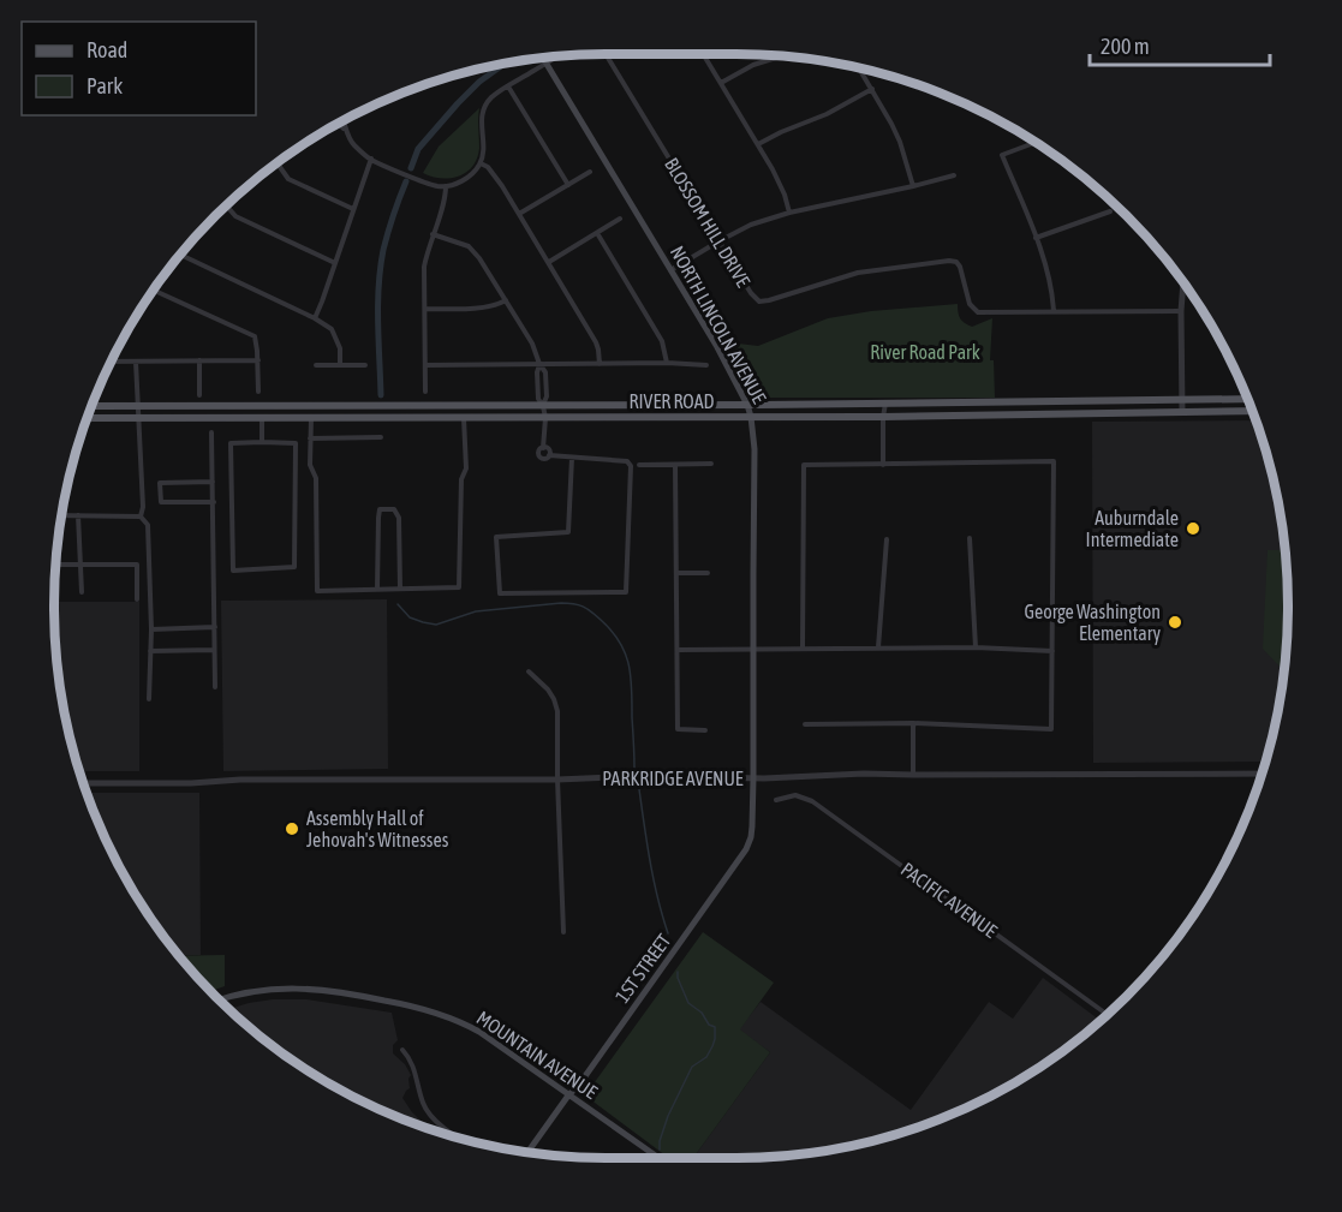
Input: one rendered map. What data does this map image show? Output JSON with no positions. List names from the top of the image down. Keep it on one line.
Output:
{"streets":{"main road":["NORTH LINCOLN AVENUE","RIVER ROAD","1ST STREET","MOUNTAIN AVENUE"],"street":["BLOSSOM HILL DRIVE","PARKRIDGE AVENUE","PACIFIC AVENUE"]},"crossings":[["NORTH LINCOLN AVENUE","RIVER ROAD"],["NORTH LINCOLN AVENUE","PARKRIDGE AVENUE"],["NORTH LINCOLN AVENUE","1ST STREET"],["PARKRIDGE AVENUE","1ST STREET"],["1ST STREET","MOUNTAIN AVENUE"]],"parks":["River Road Park"],"places":["Auburndale Intermediate","George Washington Elementary","Assembly Hall of Jehovah's Witnesses"],"legend":["Road","Park"],"scale_bar":"200 m"}
